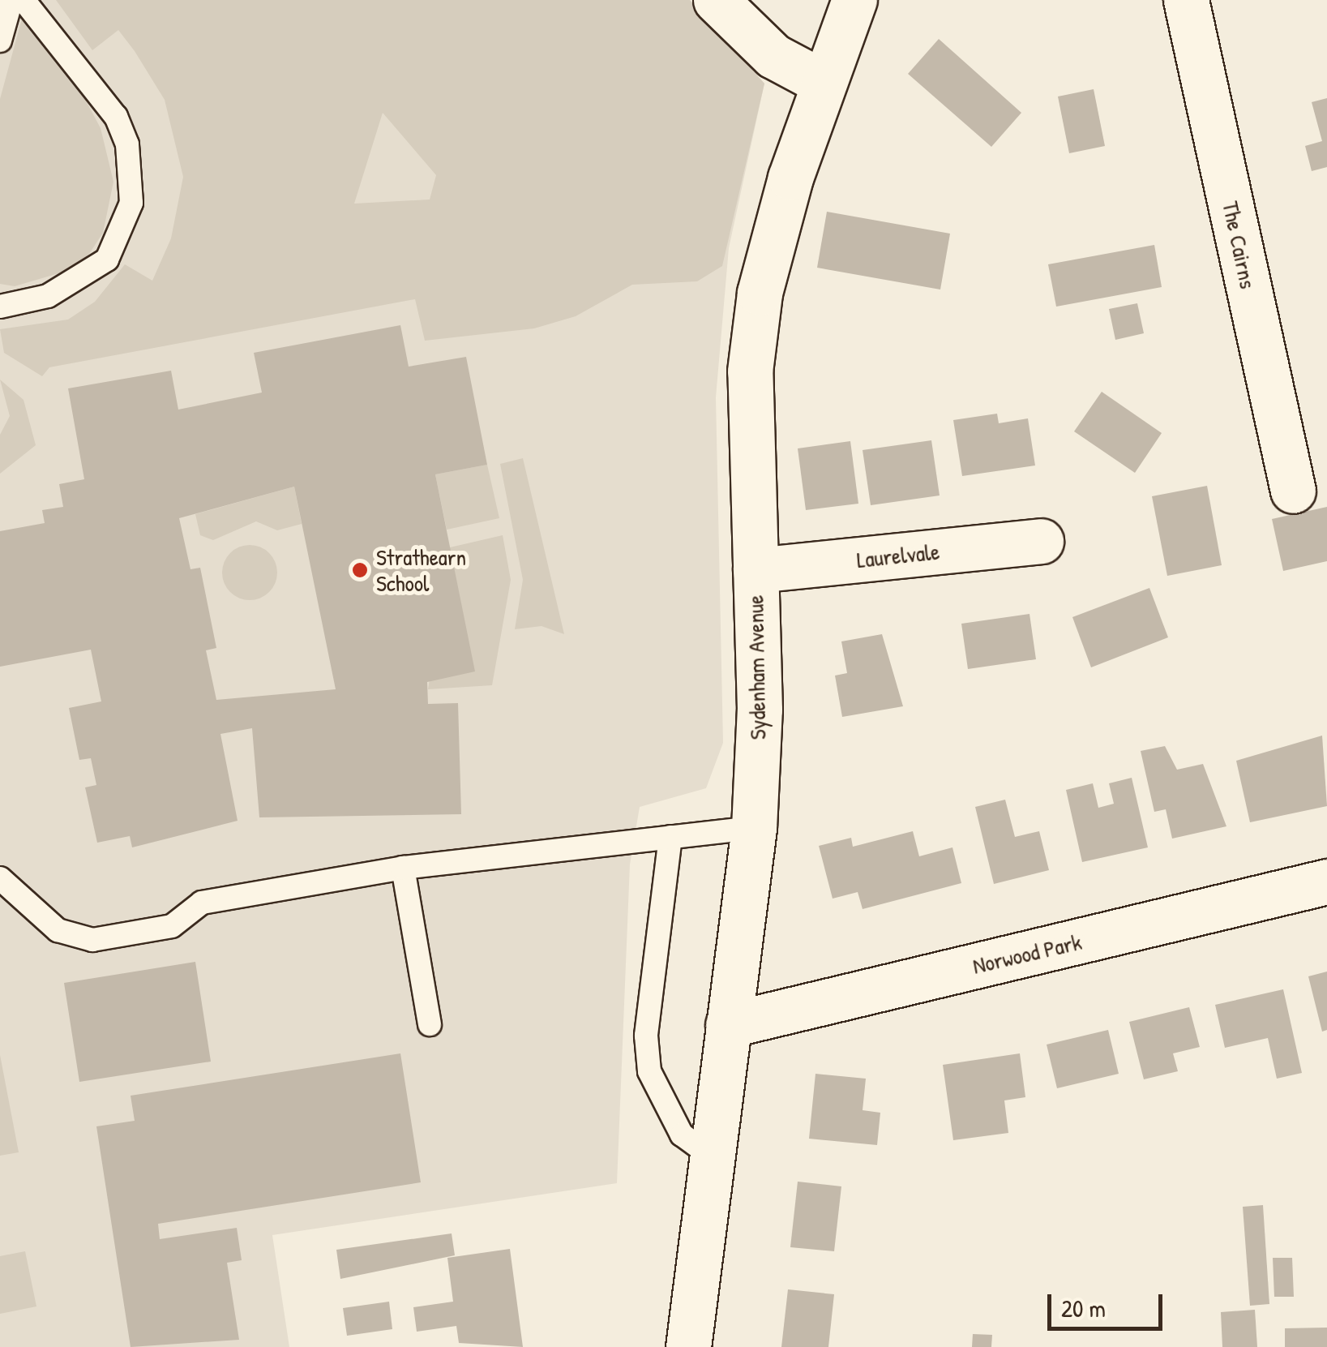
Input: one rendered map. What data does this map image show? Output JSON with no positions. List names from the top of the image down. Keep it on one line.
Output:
{"streets":{"street":["The Cairns","Laurelvale","Sydenham Avenue","Norwood Park"]},"crossings":[["Laurelvale","Sydenham Avenue"],["Sydenham Avenue","Norwood Park"]],"places":["Strathearn School"],"scale_bar":"20 m"}
